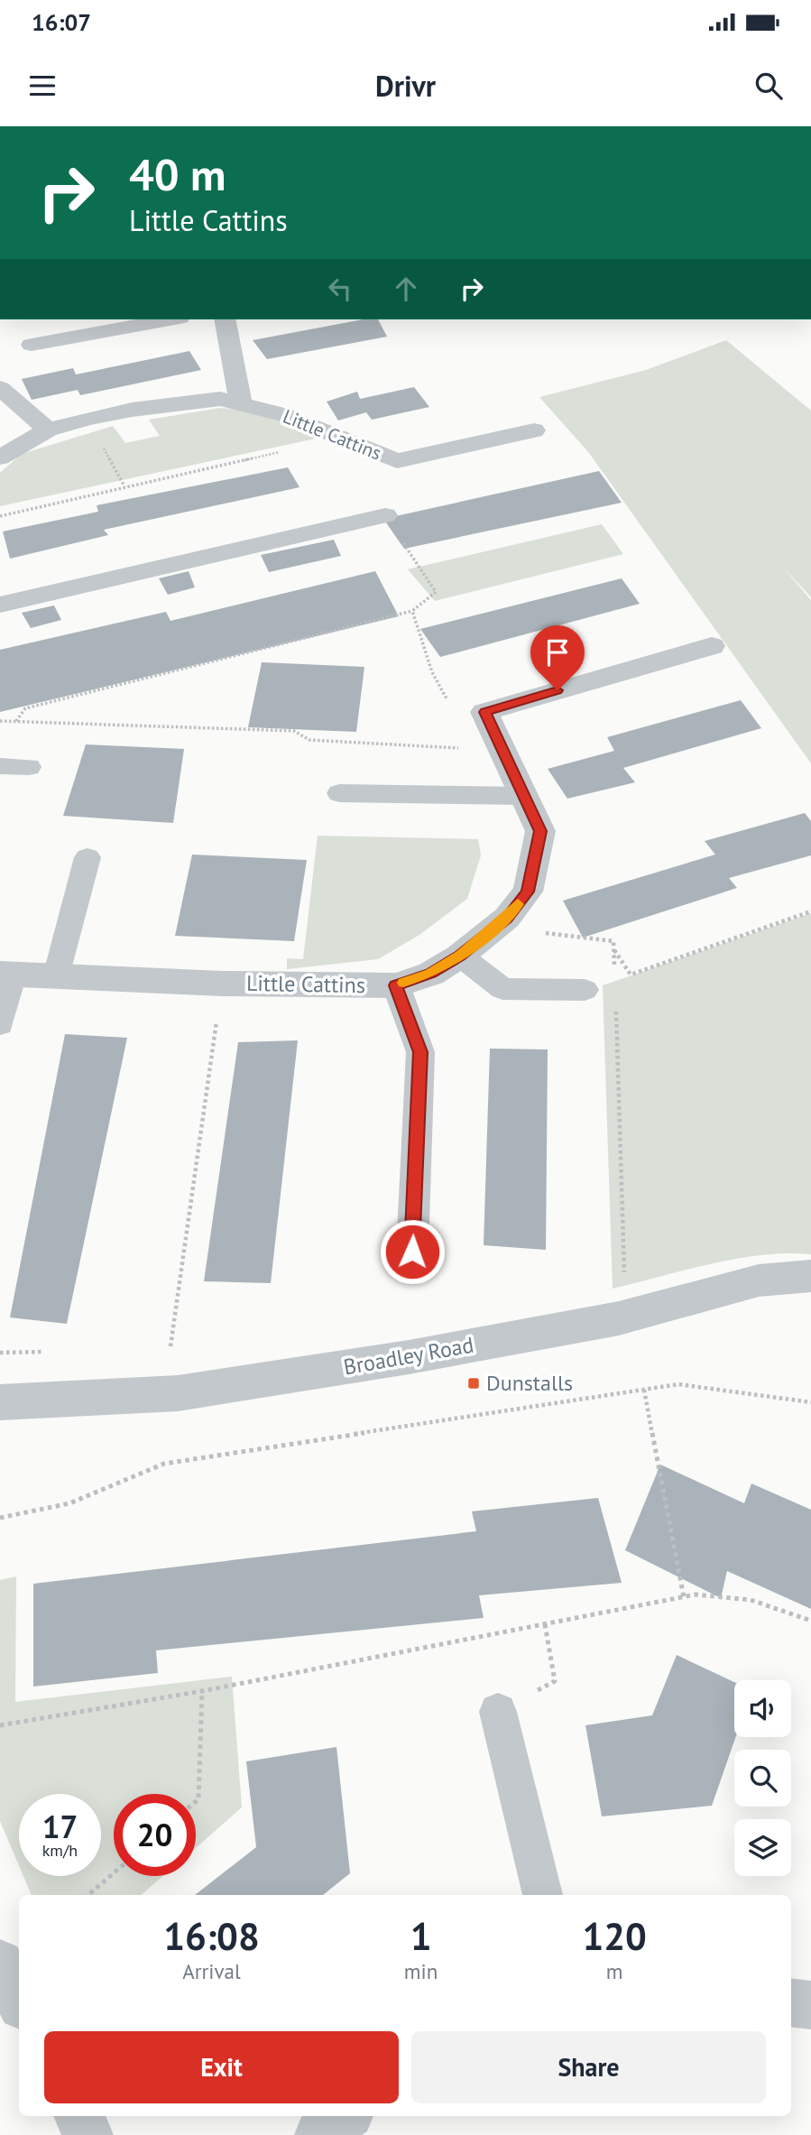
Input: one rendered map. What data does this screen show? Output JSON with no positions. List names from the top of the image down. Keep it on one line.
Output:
{"streets":{"street":["Little Cattins","Broadley Road"]},"places":{"transit":["Dunstalls"]},"page":{"status":"16:07","header":"Drivr","turn":["40 m","Little Cattins"],"speed":"17 km/h","limit":"20","eta":["16:08","Arrival","1","min","120","m"],"buttons":["Exit","Share"]}}
